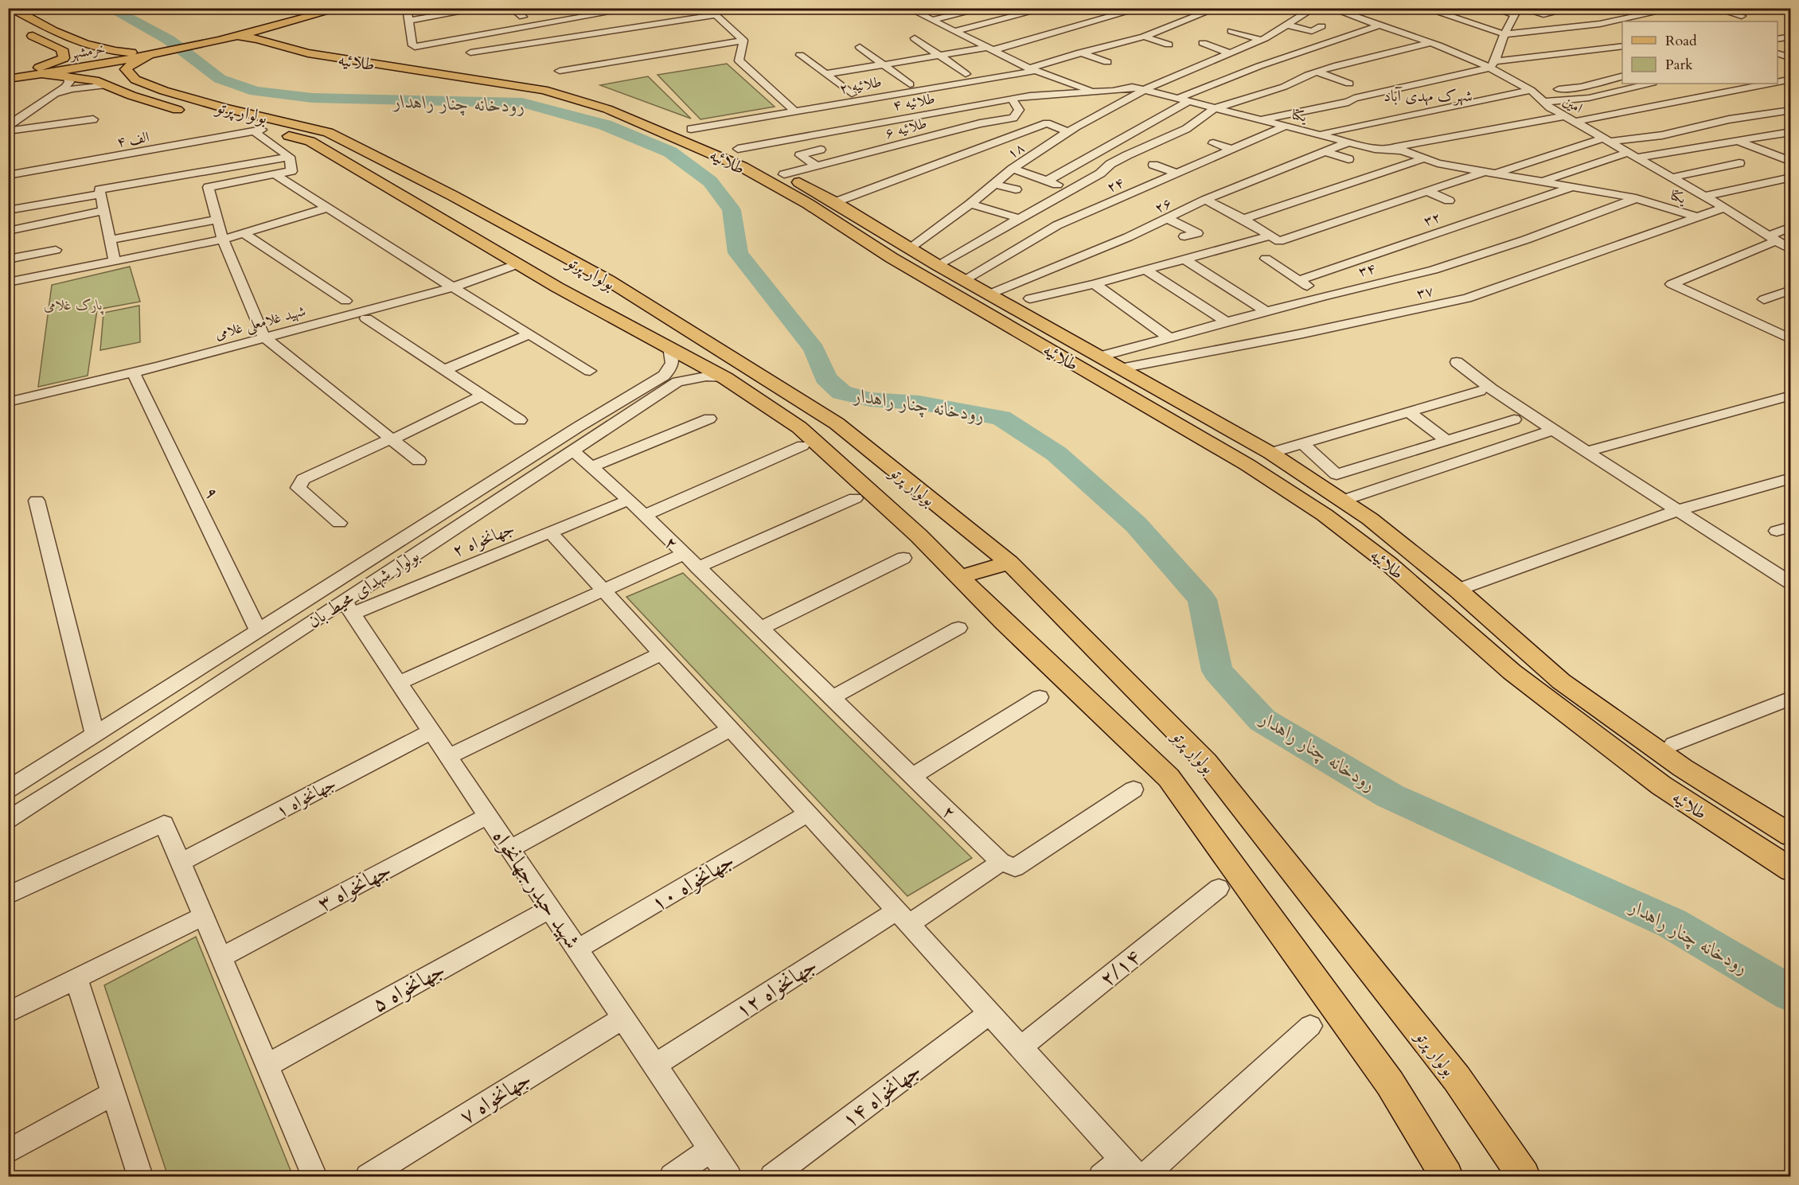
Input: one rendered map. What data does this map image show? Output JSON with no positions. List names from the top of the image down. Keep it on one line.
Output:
{"streets":{"main road":["خرمشهر","طلائیه","بولوار پرتو"],"street":["طلائیه ۲","طلائیه ۴","امین","یکتا","طلائیه ۶","۴ الف","۱۸","۲۴","۲۶","۳۲","۳۴","۳۷","شهید غلامعلی غلامی","۹","جهانخواه ۲","۲","بولوار شهدای محیط بان","جهانخواه ۱","جهانخواه ۱۰","جهانخواه ۳","شهید حیدرجهانخواه","۲/۱۴","جهانخواه ۵","جهانخواه ۱۲","جهانخواه ۱۴","جهانخواه ۷"]},"crossings":[["خرمشهر","بولوار پرتو"],["طلائیه","طلائیه ۲"],["طلائیه","طلائیه ۴"],["طلائیه","طلائیه ۶"],["طلائیه","۱۸"],["طلائیه","۲۴"],["طلائیه","۲۶"],["طلائیه","۳۴"],["طلائیه","۳۷"],["طلائیه ۲","یکتا"],["طلائیه ۴","یکتا"],["طلائیه ۴","طلائیه ۶"],["امین","۳۷"],["بولوار پرتو","۴ الف"],["بولوار پرتو","شهید غلامعلی غلامی"],["بولوار پرتو","بولوار شهدای محیط بان"],["یکتا","۱۸"],["یکتا","۲۴"],["یکتا","۲۶"],["یکتا","۳۲"],["یکتا","۳۴"],["یکتا","۳۷"],["شهید غلامعلی غلامی","۹"],["۹","بولوار شهدای محیط بان"],["جهانخواه ۲","۲"],["جهانخواه ۲","بولوار شهدای محیط بان"],["جهانخواه ۲","شهید حیدرجهانخواه"],["۲","بولوار شهدای محیط بان"],["بولوار شهدای محیط بان","شهید حیدرجهانخواه"],["جهانخواه ۱","شهید حیدرجهانخواه"],["جهانخواه ۱۰","شهید حیدرجهانخواه"],["جهانخواه ۳","شهید حیدرجهانخواه"],["شهید حیدرجهانخواه","جهانخواه ۵"],["شهید حیدرجهانخواه","جهانخواه ۱۲"],["شهید حیدرجهانخواه","جهانخواه ۷"]],"districts":["شهرک مهدی آباد"],"water":["رودخانه چنار راهدار"],"parks":["پارک غلامی"],"legend":["Road","Park"]}
